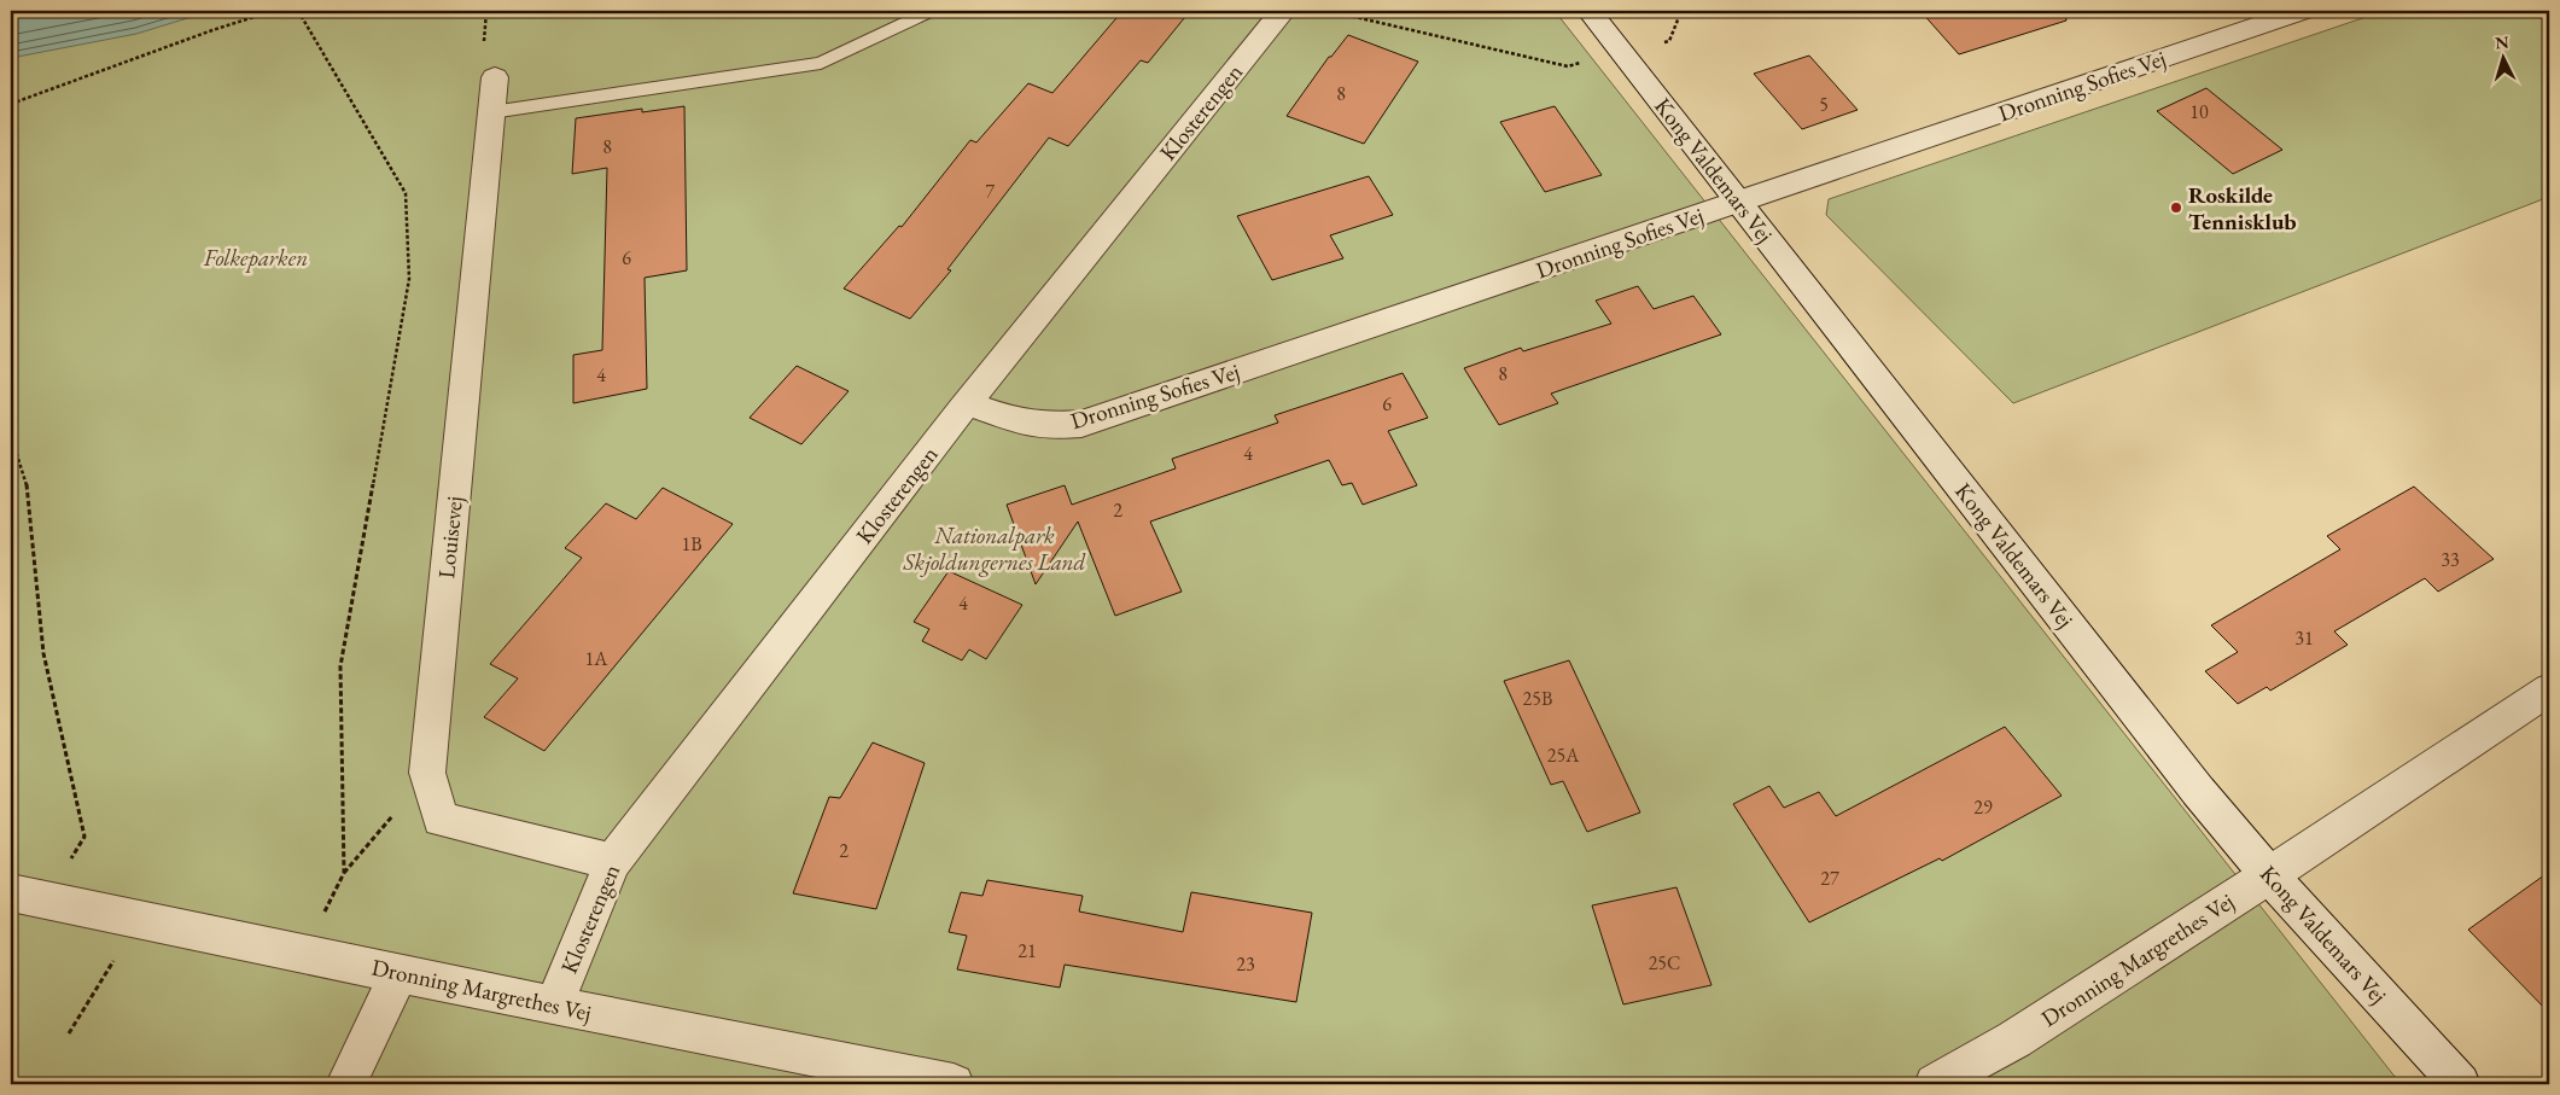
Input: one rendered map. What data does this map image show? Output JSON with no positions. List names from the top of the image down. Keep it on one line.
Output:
{"streets":{"street":["Dronning Sofies Vej","Klosterengen","Kong Valdemars Vej","Louisevej","Dronning Margrethes Vej"]},"crossings":[["Dronning Sofies Vej","Klosterengen"],["Dronning Sofies Vej","Kong Valdemars Vej"],["Klosterengen","Louisevej"],["Klosterengen","Dronning Margrethes Vej"],["Kong Valdemars Vej","Dronning Margrethes Vej"]],"parks":["Folkeparken","Nationalpark Skjoldungernes Land"],"places":["Roskilde Tennisklub"],"house_numbers":["8","5","10","8","7","6","8","4","6","4","2","1B","33","4","31","1A","25B","25A","29","2","27","21","25C","23"],"north":"top"}
